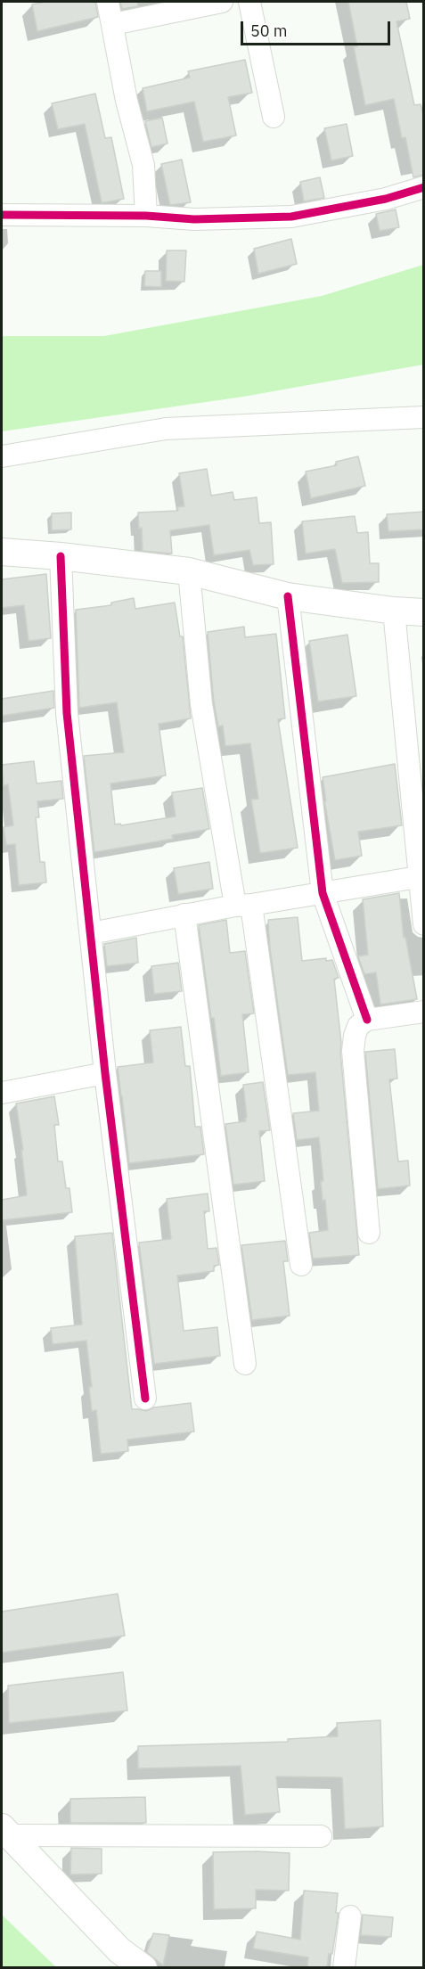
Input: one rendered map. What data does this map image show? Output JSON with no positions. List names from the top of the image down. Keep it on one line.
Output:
{"scale_bar":"50 m"}
